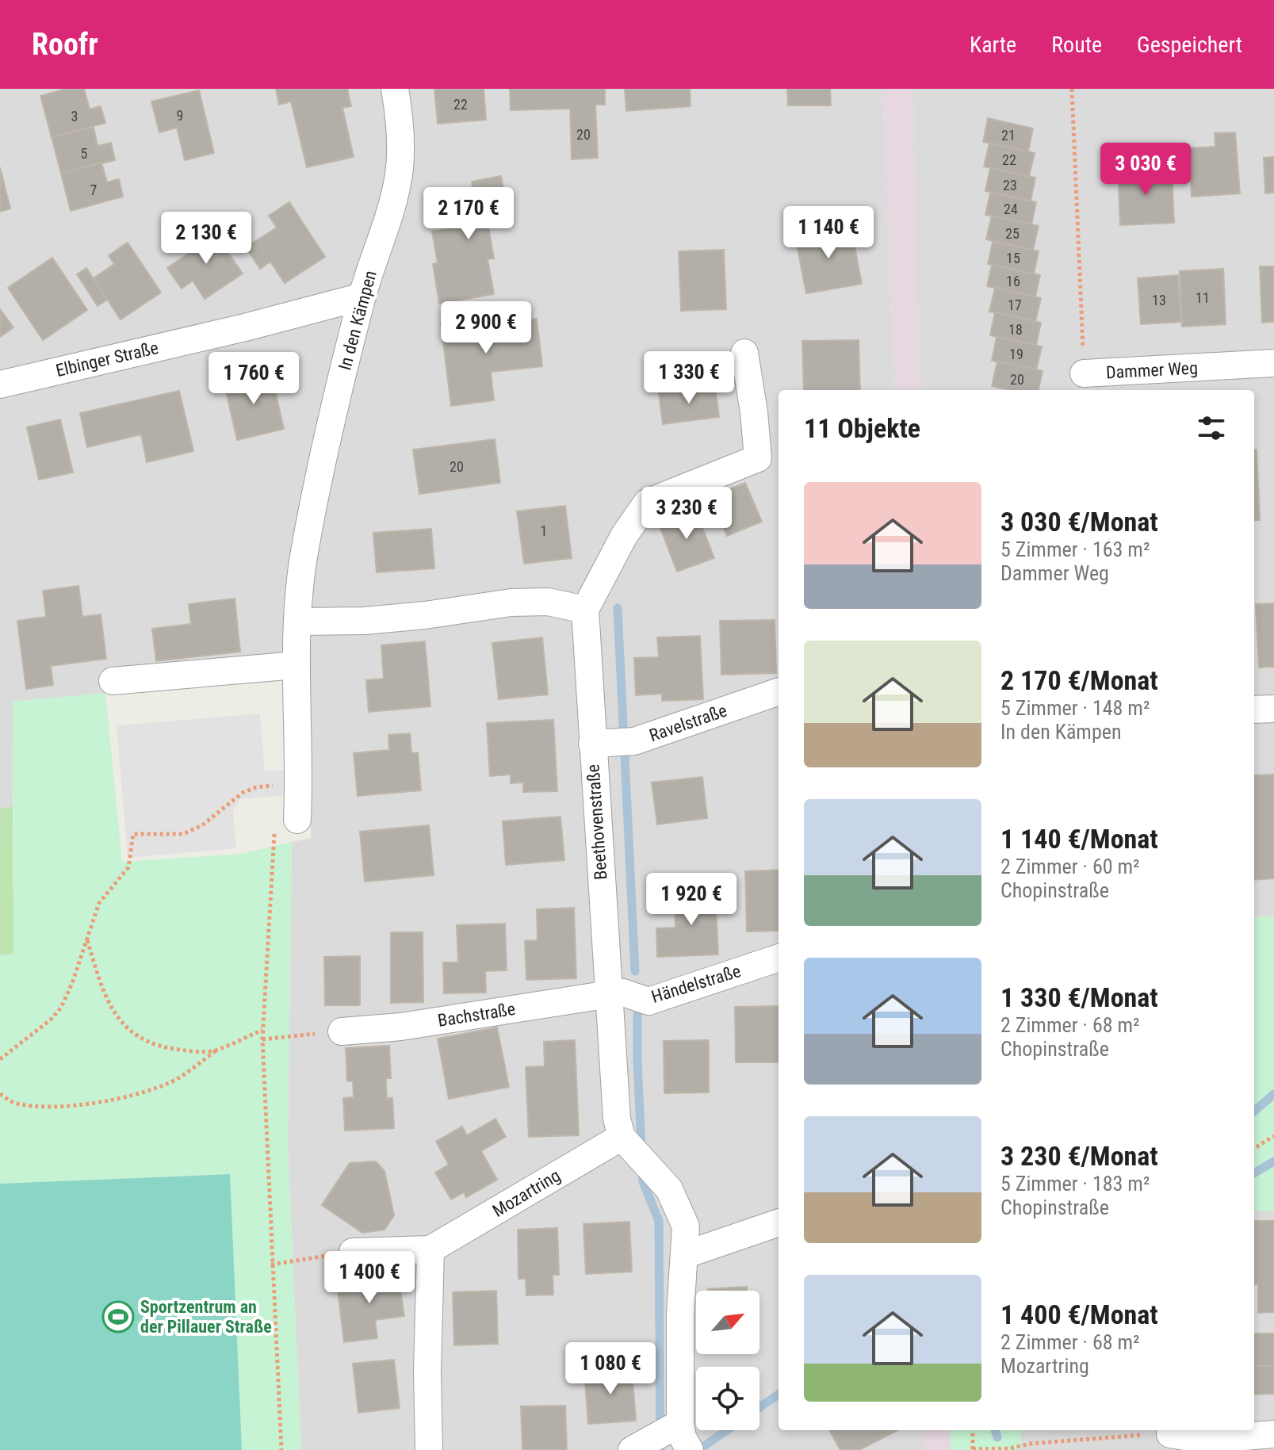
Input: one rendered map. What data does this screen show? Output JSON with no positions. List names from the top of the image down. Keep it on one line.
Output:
{"streets":{"street":["In den Kämpen","Elbinger Straße","Dammer Weg","Ravelstraße","Beethovenstraße","Händelstraße","Bachstraße","Mozartring"]},"crossings":[["In den Kämpen","Elbinger Straße"],["Ravelstraße","Beethovenstraße"],["Beethovenstraße","Händelstraße"],["Beethovenstraße","Bachstraße"],["Beethovenstraße","Mozartring"],["Händelstraße","Bachstraße"]],"places":{"sports":["Sportzentrum an der Pillauer Straße"]},"house_numbers":["22","9","3","20","21","5","22","23","7","24","25","15","16","11","13","17","18","19","20","20","1"],"north":"top right","page":{"header":"Roofr","nav":["Karte","Route","Gespeichert"],"price":["3 030 €","2 170 €","1 140 €","2 130 €","2 900 €","1 330 €","1 760 €","3 230 €","1 920 €","1 400 €","1 080 €"],"heading":"11 Objekte","list":[{"name":"3 030 €/Monat","note":"5 Zimmer · 163 m² · Dammer Weg"},{"name":"2 170 €/Monat","note":"5 Zimmer · 148 m² · In den Kämpen"},{"name":"1 140 €/Monat","note":"2 Zimmer · 60 m² · Chopinstraße"},{"name":"1 330 €/Monat","note":"2 Zimmer · 68 m² · Chopinstraße"},{"name":"3 230 €/Monat","note":"5 Zimmer · 183 m² · Chopinstraße"},{"name":"1 400 €/Monat","note":"2 Zimmer · 68 m² · Mozartring"}]}}
